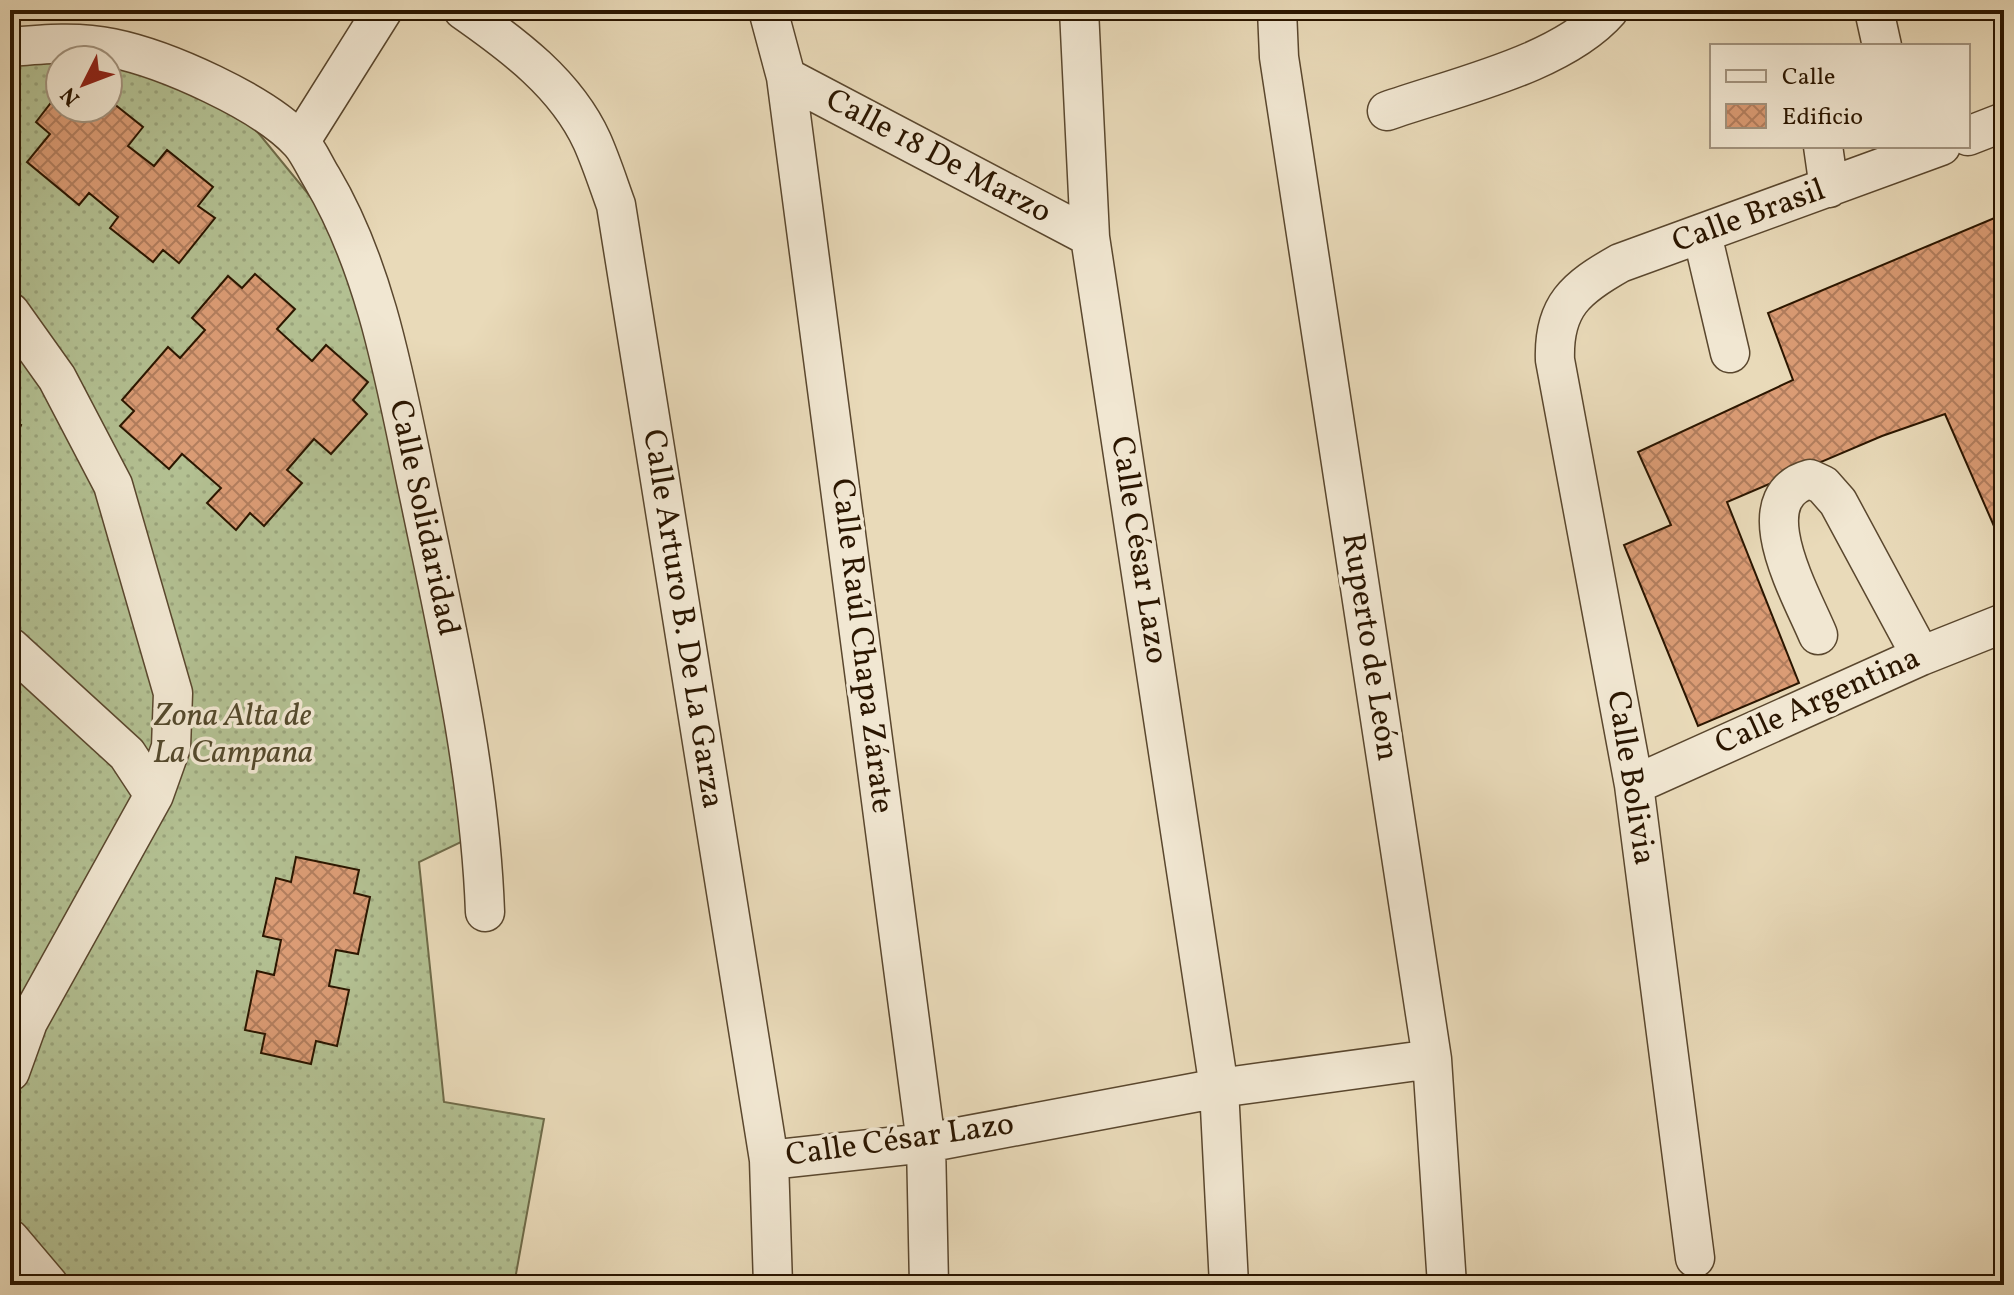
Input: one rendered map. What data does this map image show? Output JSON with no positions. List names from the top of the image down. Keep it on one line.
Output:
{"streets":{"street":["Calle 18 De Marzo","Calle Brasil","Calle Solidaridad","Calle César Lazo","Calle Arturo B. De La Garza","Calle Raúl Chapa Zárate","Ruperto de León","Calle Argentina","Calle Bolivia"]},"crossings":[["Calle 18 De Marzo","Calle César Lazo"],["Calle 18 De Marzo","Calle Raúl Chapa Zárate"],["Calle Brasil","Calle Bolivia"],["Calle César Lazo","Calle Arturo B. De La Garza"],["Calle César Lazo","Calle Raúl Chapa Zárate"],["Calle César Lazo","Ruperto de León"],["Calle Argentina","Calle Bolivia"]],"parks":["Zona Alta de La Campana"],"legend":["Calle","Edificio"],"north":"bottom left"}
